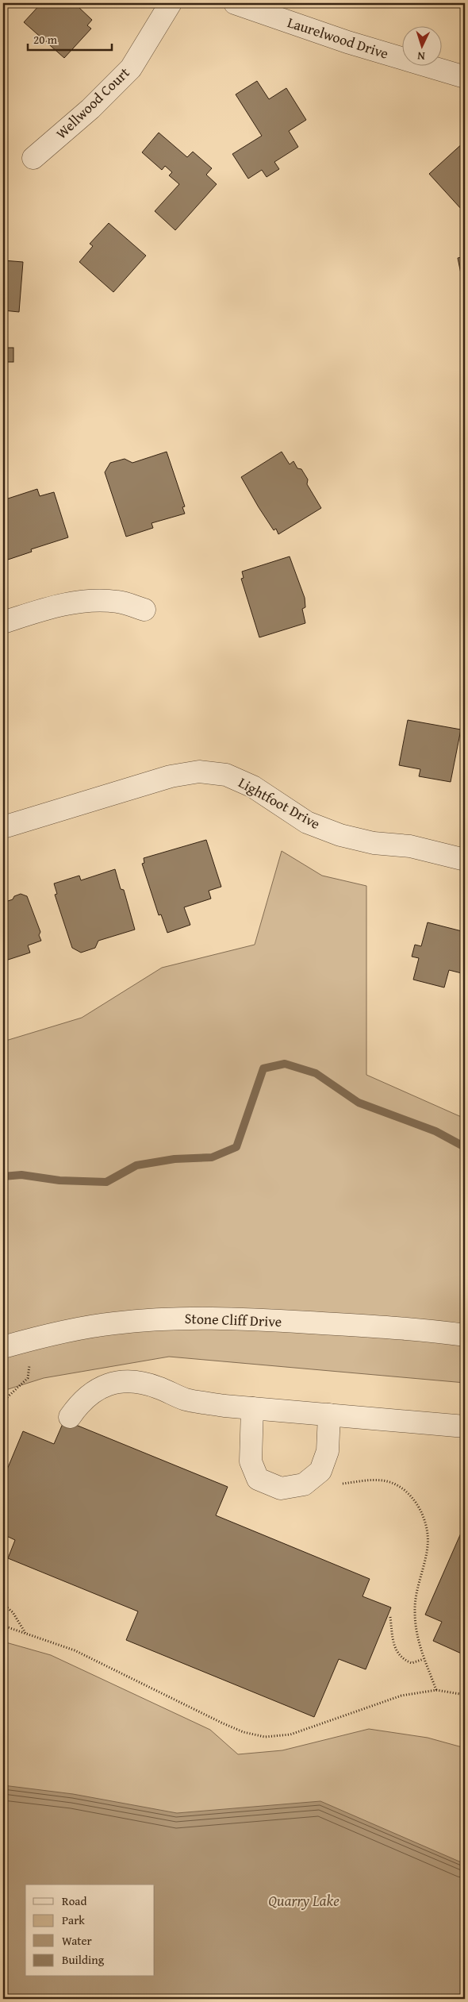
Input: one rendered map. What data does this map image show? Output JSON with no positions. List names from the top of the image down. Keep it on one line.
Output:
{"streets":{"street":["Laurelwood Drive","Wellwood Court","Lightfoot Drive","Stone Cliff Drive"]},"water":["Quarry Lake"],"legend":["Road","Park","Water","Building"],"scale_bar":"20 m","north":"bottom"}
